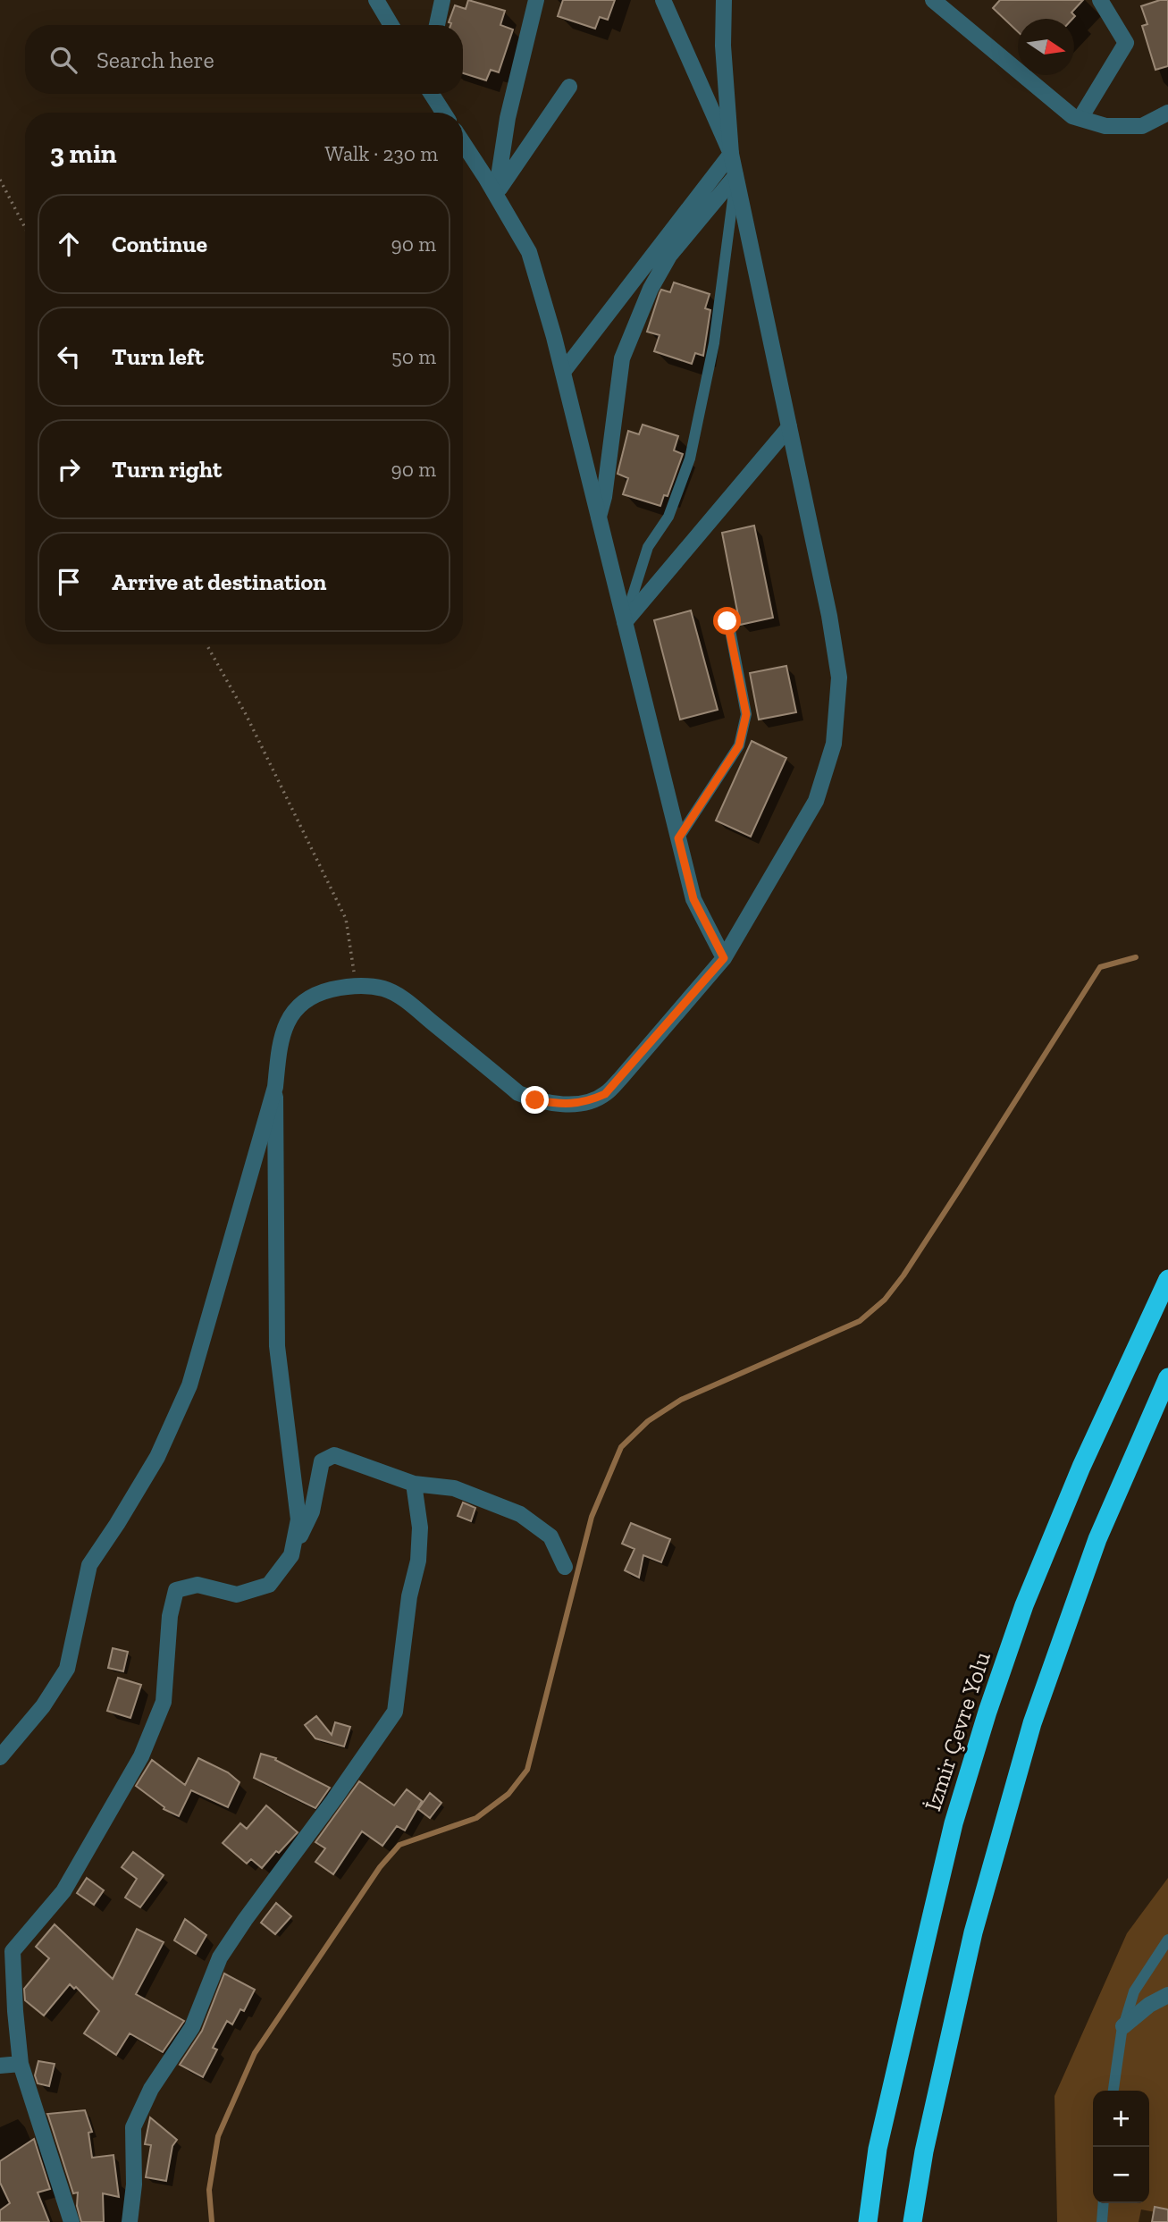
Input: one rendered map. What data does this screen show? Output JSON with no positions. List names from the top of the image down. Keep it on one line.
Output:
{"streets":{"highway":["İzmir Çevre Yolu"]},"north":"right","page":{"search":"Search here","heading":["3 min","Walk · 230 m"],"list":[["Continue","90 m"],["Turn left","50 m"],["Turn right","90 m"],"Arrive at destination"],"map_buttons":["+","−"]}}
